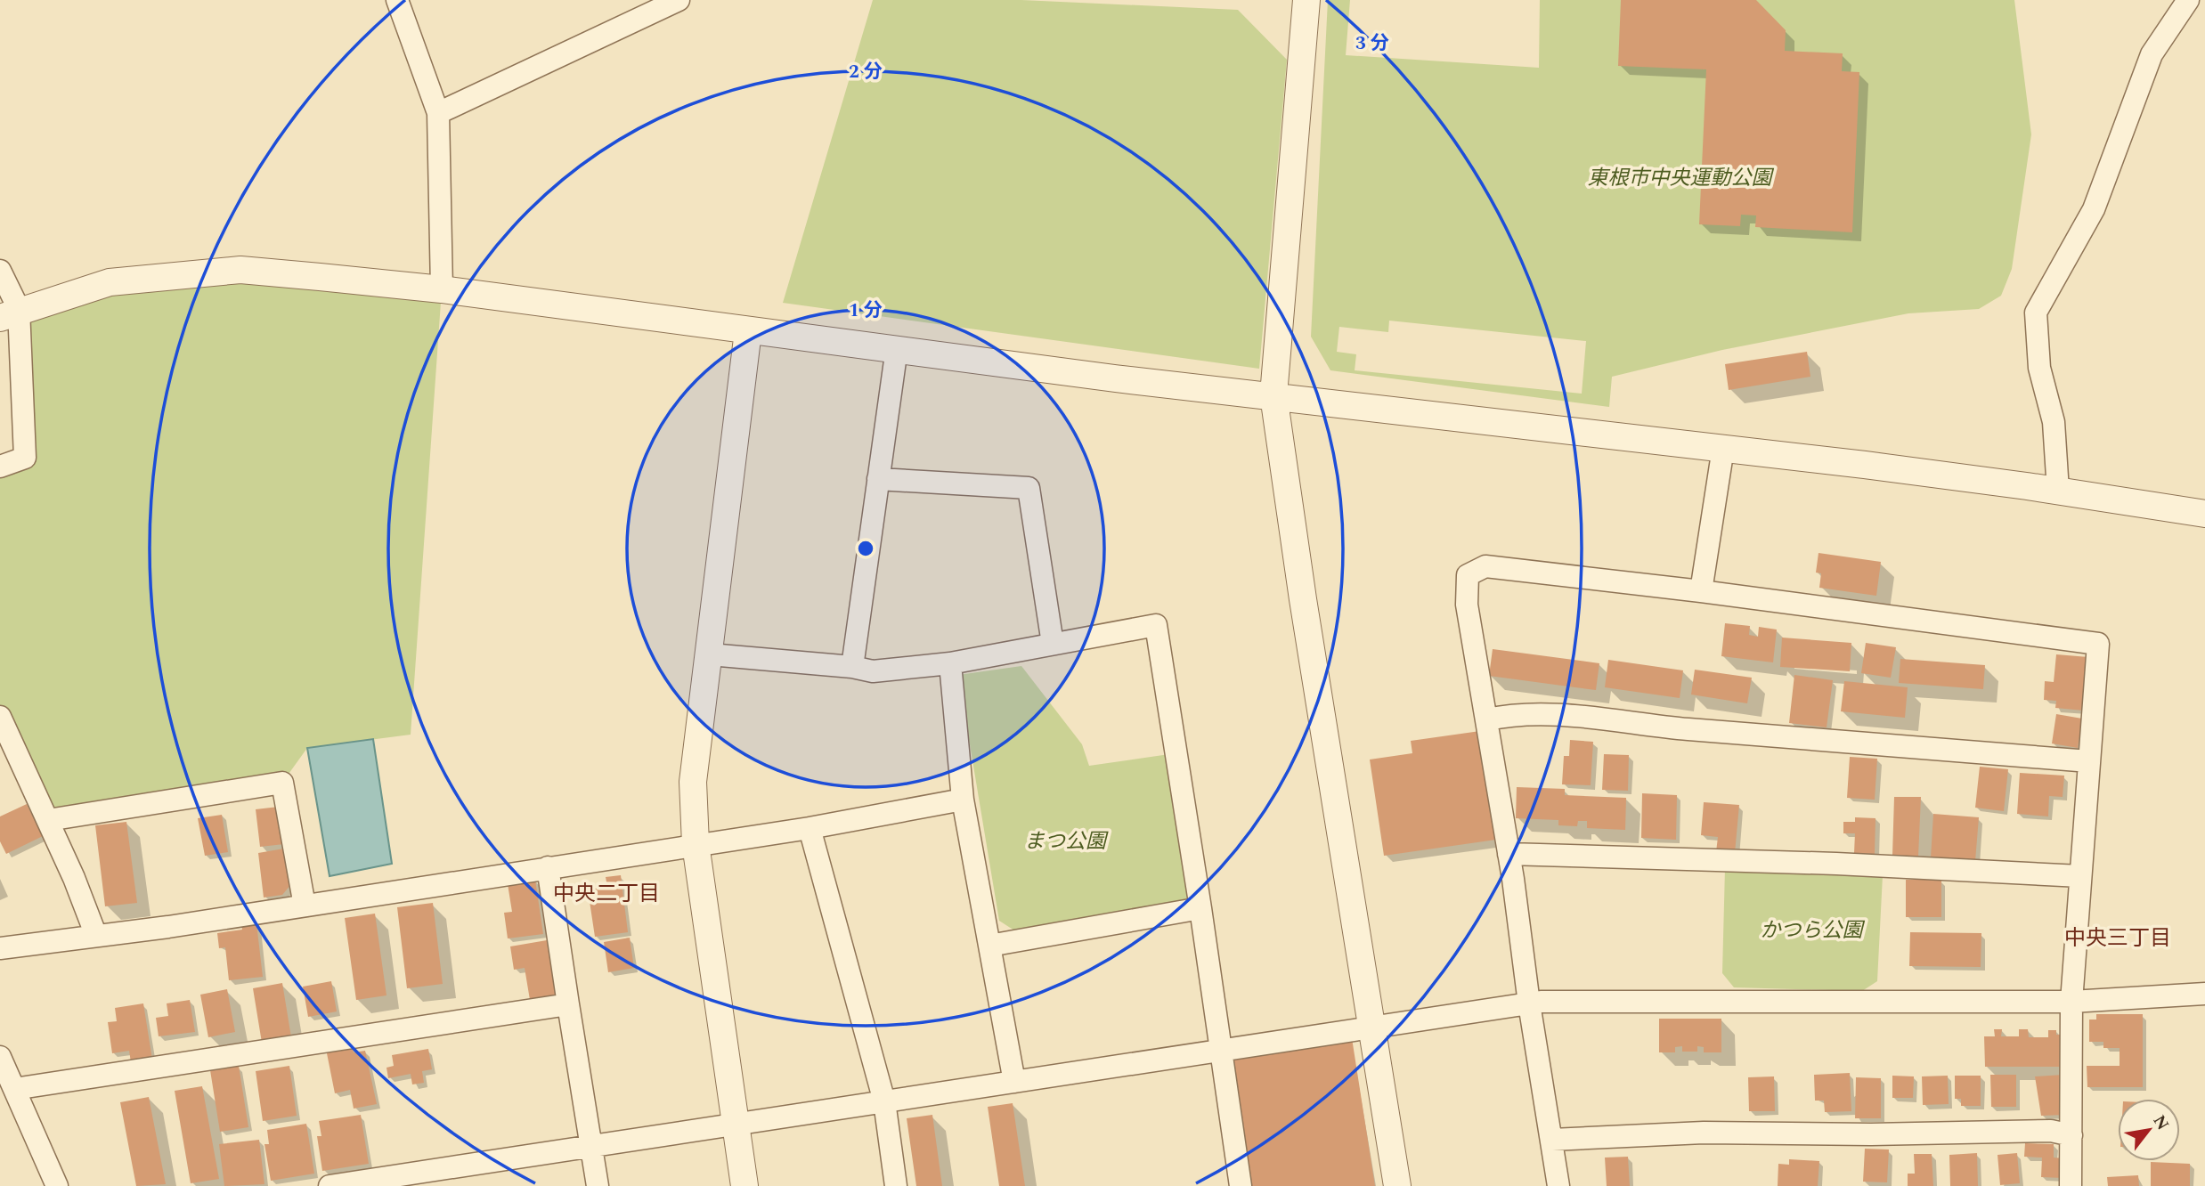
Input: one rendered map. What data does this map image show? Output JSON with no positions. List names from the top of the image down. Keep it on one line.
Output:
{"districts":["中央二丁目","中央三丁目"],"parks":["東根市中央運動公園","まつ公園","かつら公園"],"north":"top right","rings":["3 分","2 分","1 分"]}
